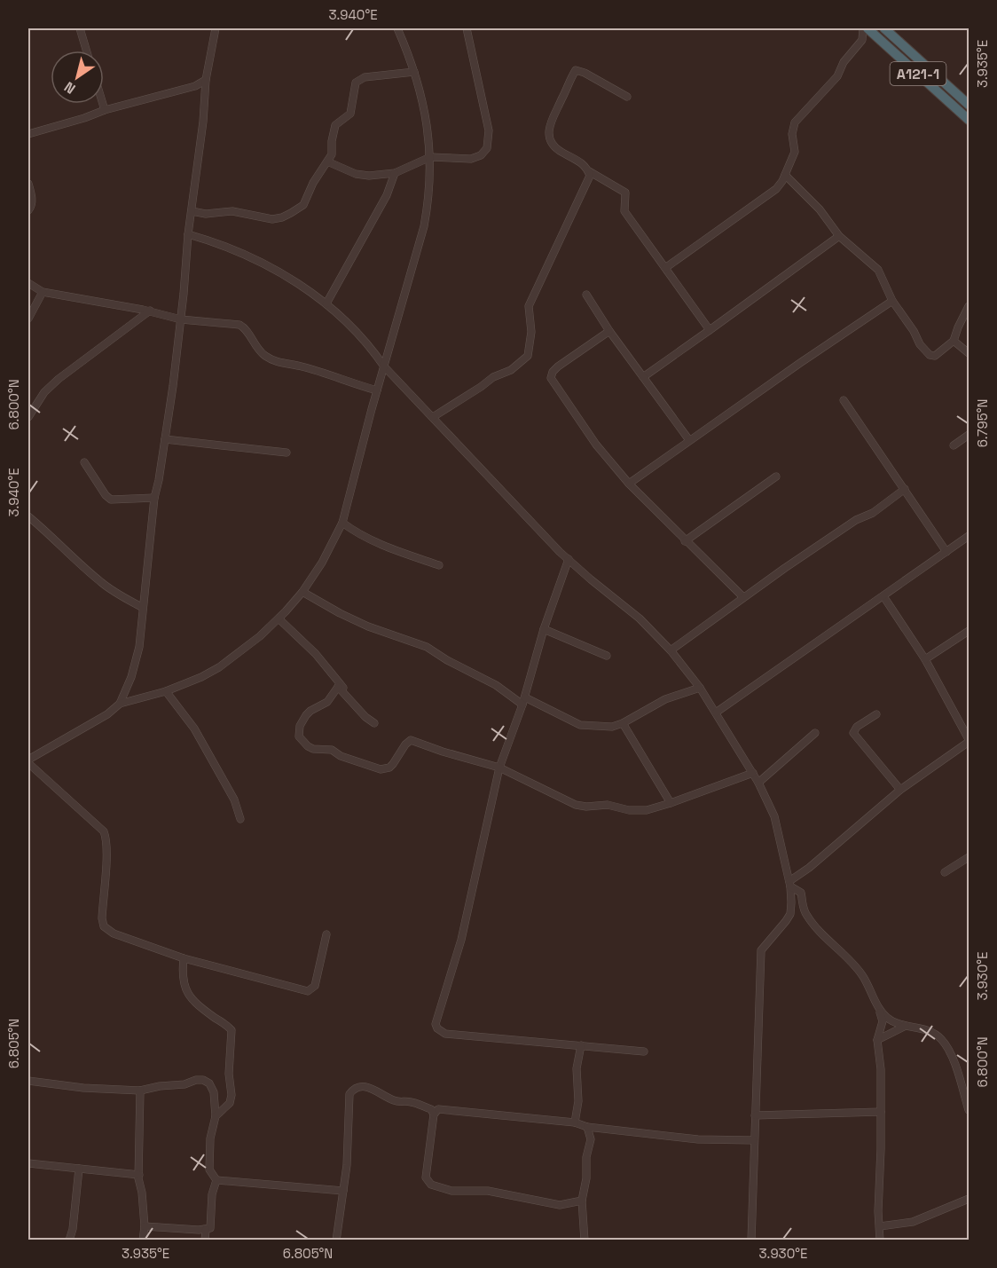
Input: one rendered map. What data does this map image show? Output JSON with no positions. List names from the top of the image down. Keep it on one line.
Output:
{"streets":{"highway":["A121-1"]},"north":"bottom left","coordinates":["3.940°E","3.935°E","6.800°N","6.795°N","3.930°E","6.805°N"]}
